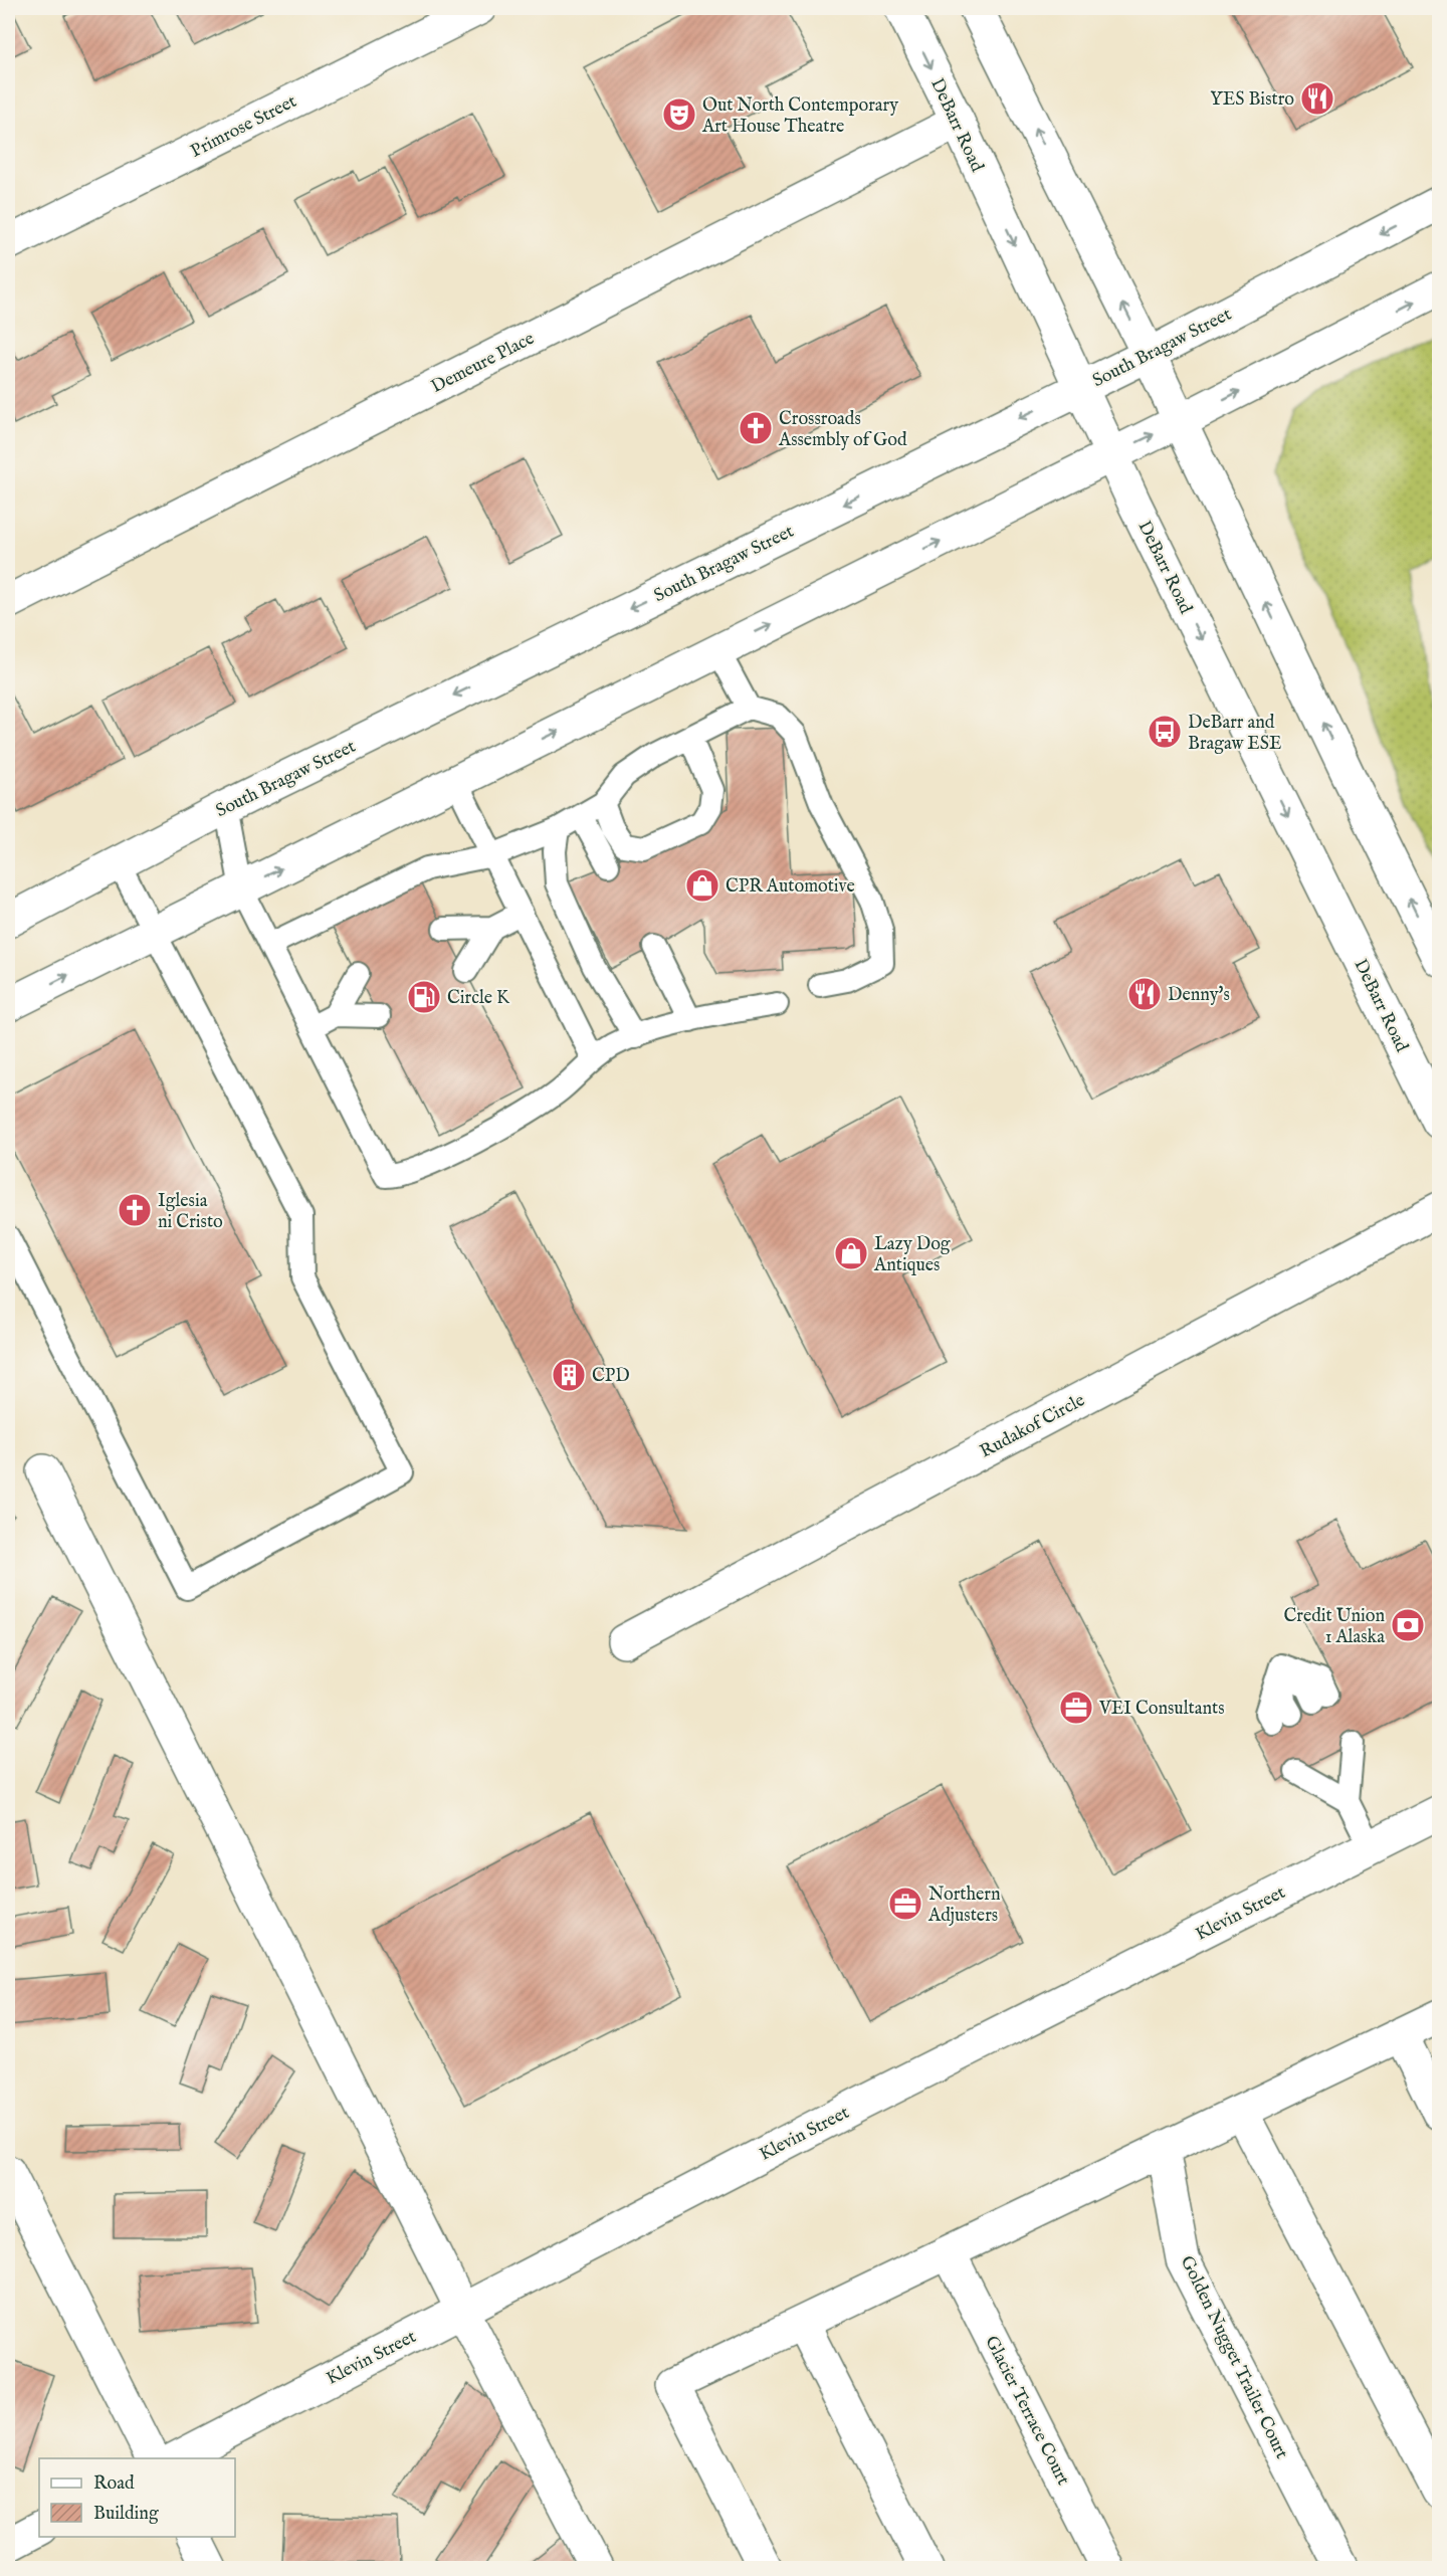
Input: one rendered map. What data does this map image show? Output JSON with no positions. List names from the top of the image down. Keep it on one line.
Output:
{"streets":{"street":["DeBarr Road","Primrose Street","South Bragaw Street","Demeure Place","Rudakof Circle","Klevin Street","Golden Nugget Trailer Court","Glacier Terrace Court"]},"crossings":[["DeBarr Road","South Bragaw Street"],["DeBarr Road","Demeure Place"]],"places":{"restaurant":["YES Bistro","Denny's"],"theatre":["Out North Contemporary Art House Theatre"],"church":["Crossroads Assembly of God","Iglesia ni Cristo"],"bus stop":["DeBarr and Bragaw ESE"],"shop":["CPR Automotive","Lazy Dog Antiques"],"fuel station":["Circle K"],"building":["CPD"],"bank":["Credit Union 1 Alaska"],"office":["VEI Consultants","Northern Adjusters"]},"legend":["Road","Building"]}
